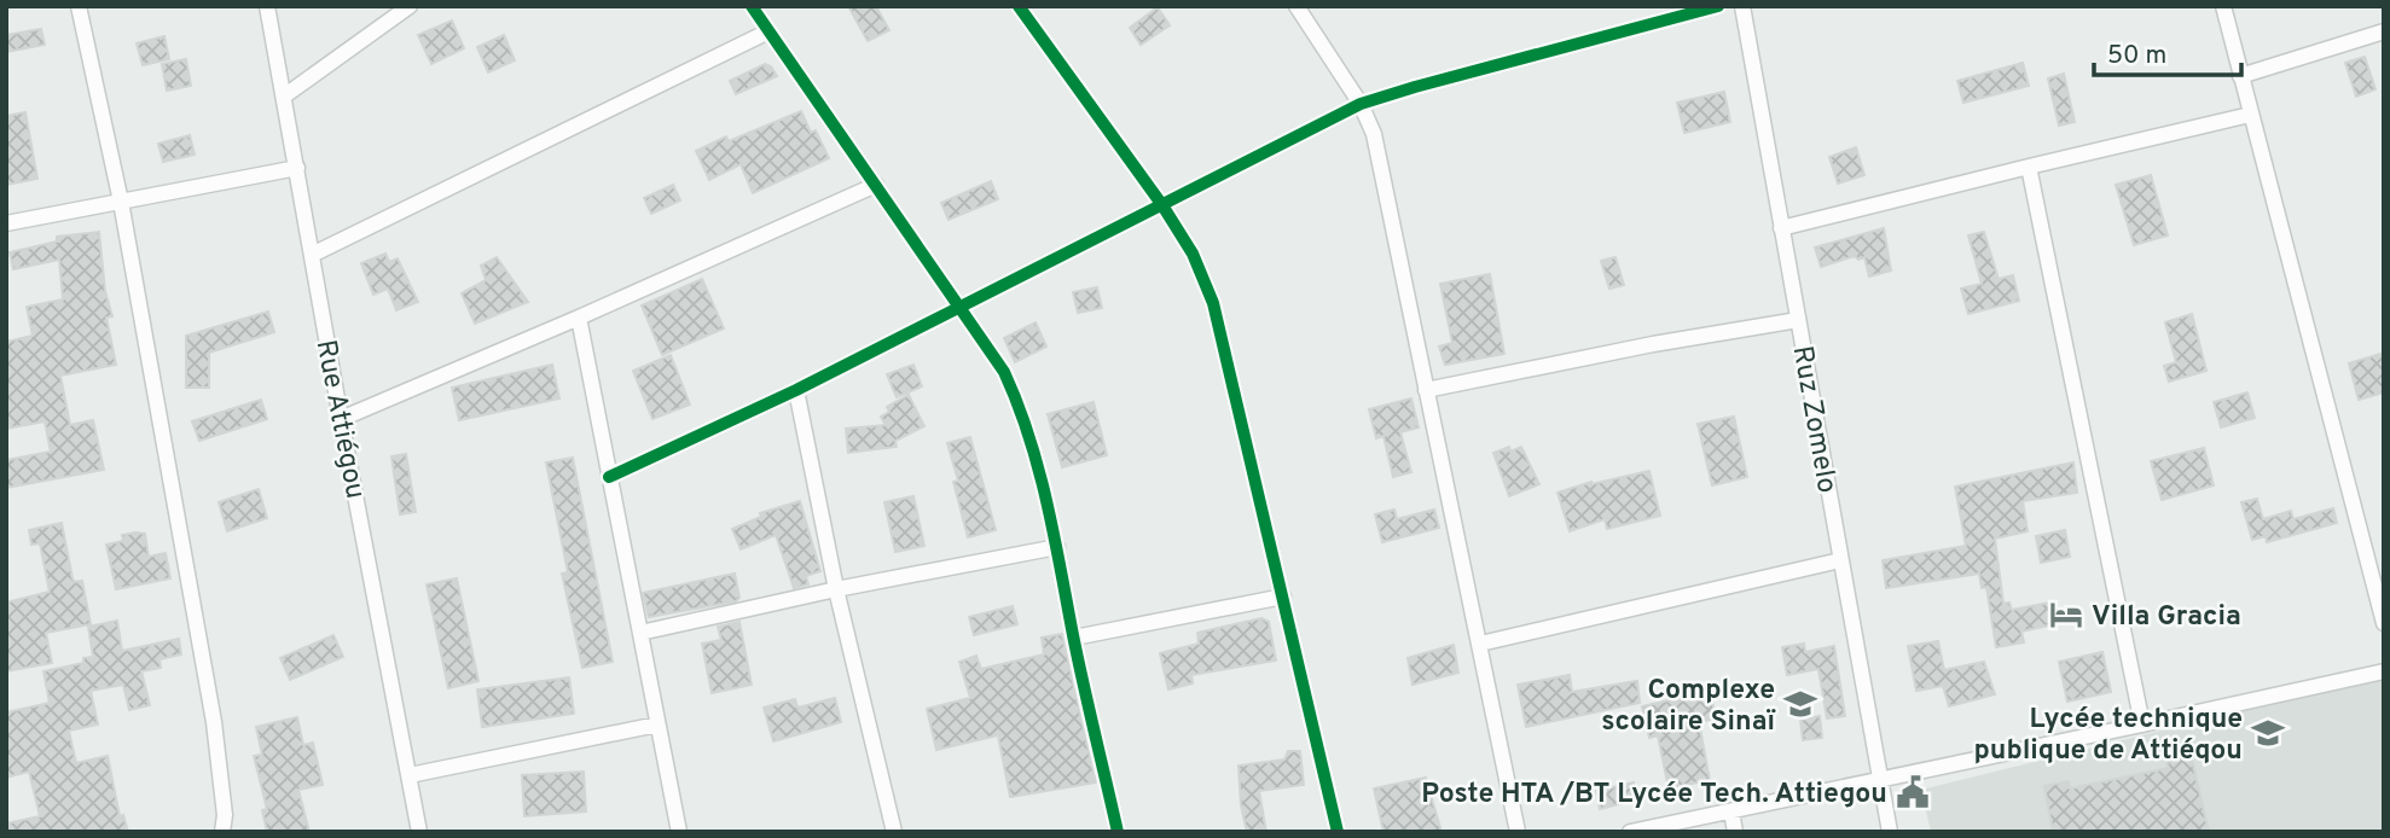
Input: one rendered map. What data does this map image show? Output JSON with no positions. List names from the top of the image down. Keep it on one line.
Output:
{"streets":{"street":["Rue Attiégou","Ruz Zomelo"]},"places":{"hotel":["Villa Gracia"],"school or university":["Complexe scolaire Sinaï","Lycée technique publique de Attiéqou"],"public building":["Poste HTA /BT Lycée Tech. Attiegou"]},"scale_bar":"50 m"}
